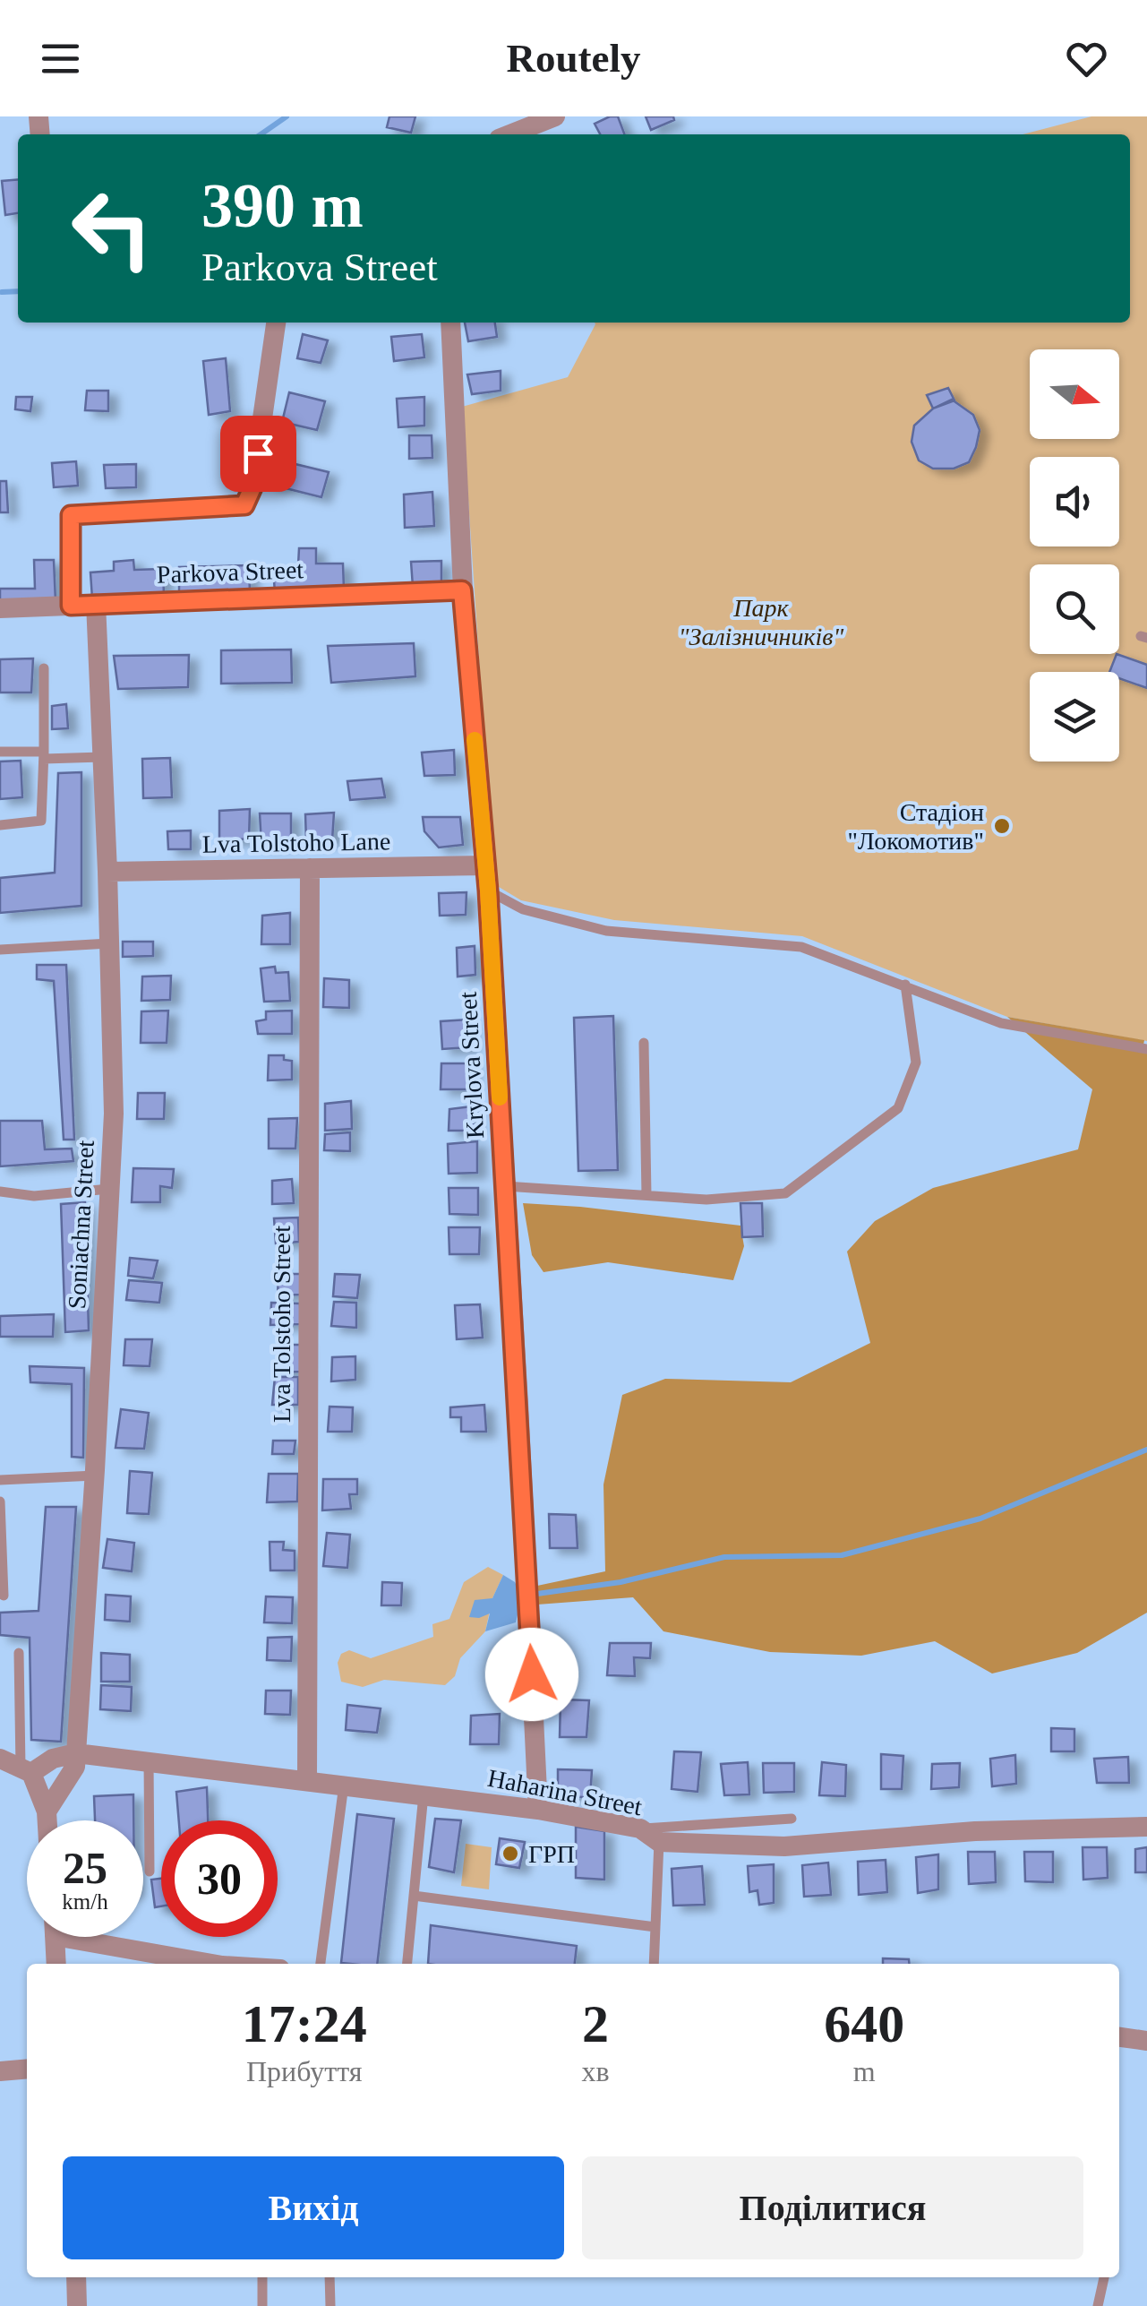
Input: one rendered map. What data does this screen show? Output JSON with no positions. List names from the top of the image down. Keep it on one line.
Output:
{"streets":{"street":["Parkova Street","Lva Tolstoho Lane","Krylova Street","Soniachna Street","Lva Tolstoho Street","Haharina Street"]},"crossings":[["Parkova Street","Krylova Street"],["Parkova Street","Soniachna Street"],["Lva Tolstoho Lane","Krylova Street"],["Lva Tolstoho Lane","Soniachna Street"],["Lva Tolstoho Lane","Lva Tolstoho Street"],["Krylova Street","Haharina Street"],["Soniachna Street","Haharina Street"],["Lva Tolstoho Street","Haharina Street"]],"parks":["Парк \"Залізничників\""],"places":["Стадіон \"Локомотив\"","ГРП"],"north":"right","page":{"header":"Routely","turn":["390 m","Parkova Street"],"speed":"25 km/h","limit":"30","eta":["17:24","Прибуття","2","хв","640","m"],"buttons":["Вихід","Поділитися"]}}
